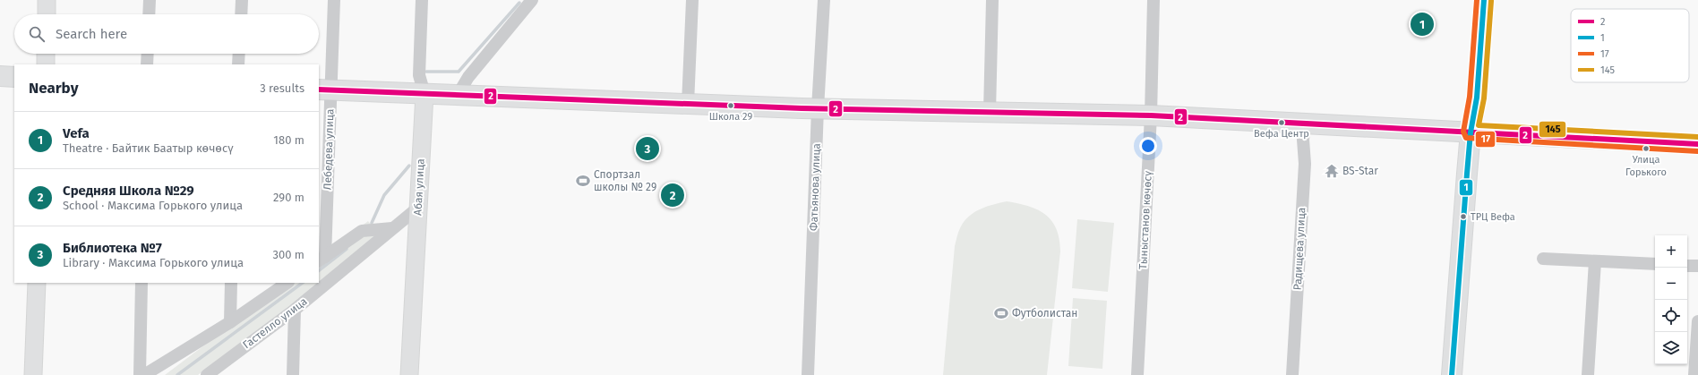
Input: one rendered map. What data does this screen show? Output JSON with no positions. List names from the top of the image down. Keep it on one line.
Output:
{"streets":{"street":["Лебедева улица","Абая улица","Фатьянова улица","Тыныстанов көчөсү","Радищева улица","Гастелло улица"]},"crossings":[["Абая улица","Гастелло улица"]],"places":{"other":["Школа 29","Вефа Центр","Улица Горького","ТРЦ Вефа"],"temple":["BS-Star"],"sports":["Спортзал школы № 29","Футболистан"]},"lines":["transit line 1","transit line 17","transit line 145","transit line 2"],"legend":["2","1","17","145"],"page":{"pins":["1","3","2"],"search":"Search here","heading":["Nearby","3 results"],"list":[{"mark":"1","name":"Vefa","note":"Theatre · Байтик Баатыр көчөсү","value":"180 m"},{"mark":"2","name":"Средняя Школа №29","note":"School · Максима Горького улица","value":"290 m"},{"mark":"3","name":"Библиотека №7","note":"Library · Максима Горького улица","value":"300 m"}],"map_buttons":["+","−"]}}
